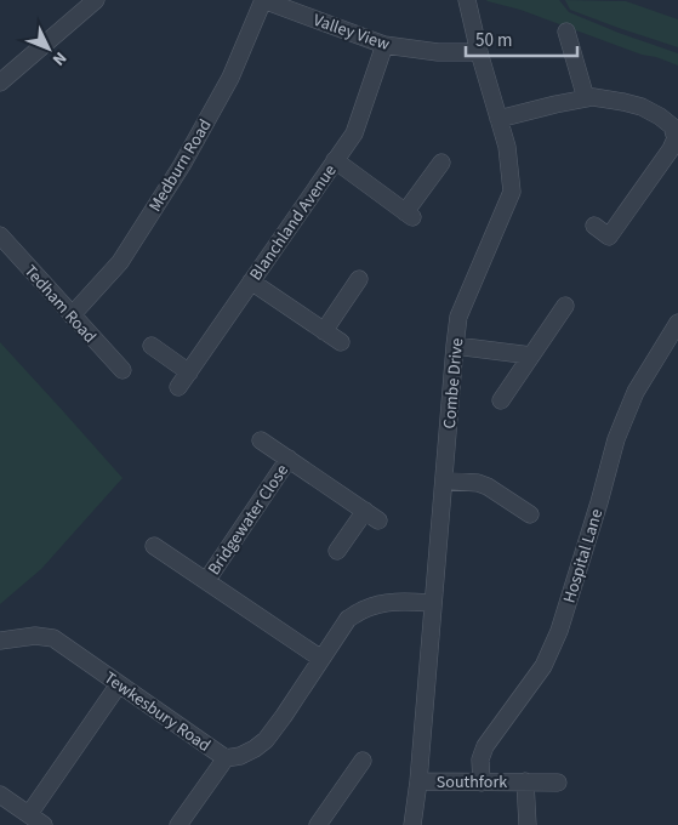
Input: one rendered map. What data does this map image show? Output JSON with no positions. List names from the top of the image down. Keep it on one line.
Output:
{"streets":{"street":["Valley View","Medburn Road","Blanchland Avenue","Tedham Road","Combe Drive","Bridgewater Close","Hospital Lane","Tewkesbury Road","Southfork"]},"crossings":[["Valley View","Medburn Road"],["Valley View","Blanchland Avenue"],["Valley View","Combe Drive"],["Medburn Road","Tedham Road"],["Combe Drive","Tewkesbury Road"],["Combe Drive","Southfork"],["Bridgewater Close","Tewkesbury Road"],["Hospital Lane","Southfork"]],"scale_bar":"50 m","north":"bottom right"}
